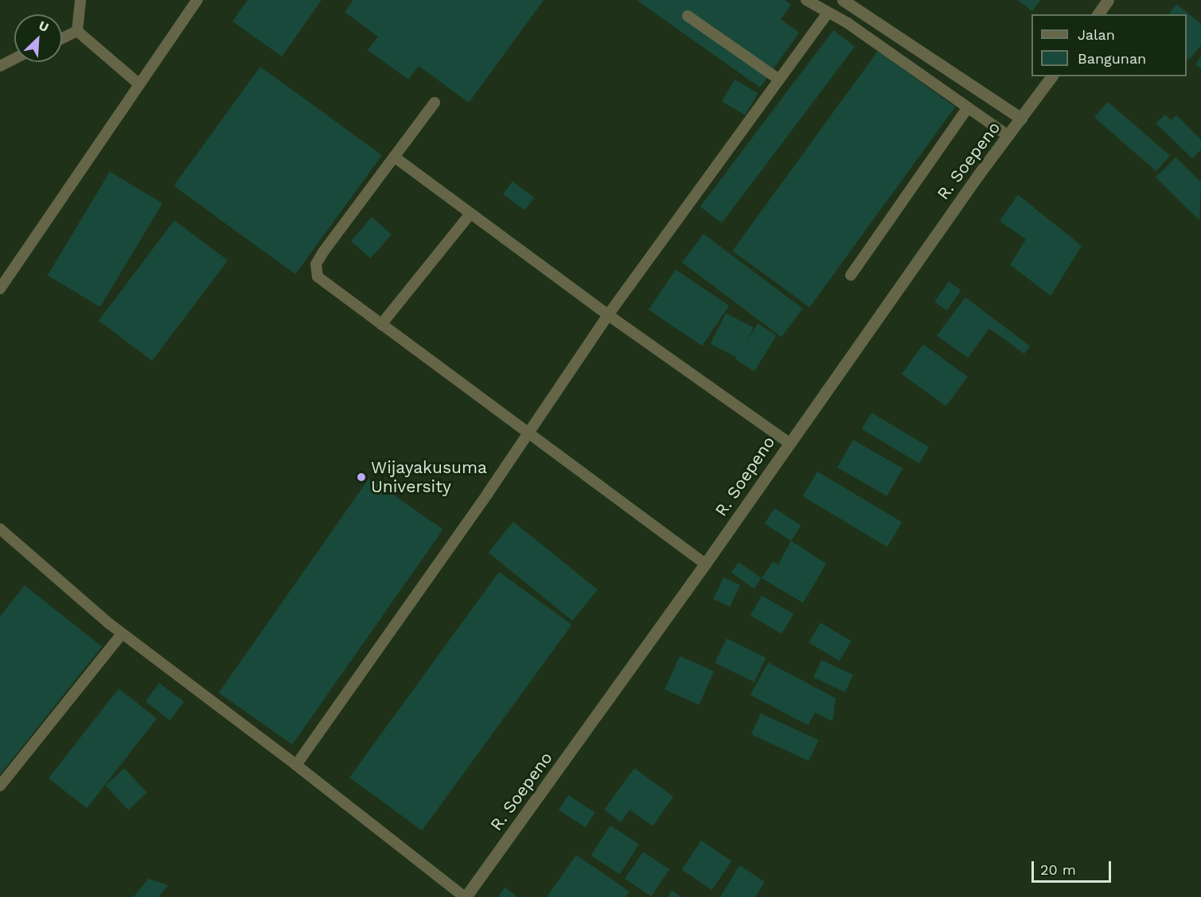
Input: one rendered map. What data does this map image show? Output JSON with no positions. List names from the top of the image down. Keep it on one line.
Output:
{"streets":{"street":["R. Soepeno"]},"places":["Wijayakusuma University"],"legend":["Jalan","Bangunan"],"scale_bar":"20 m","north":"top right"}
